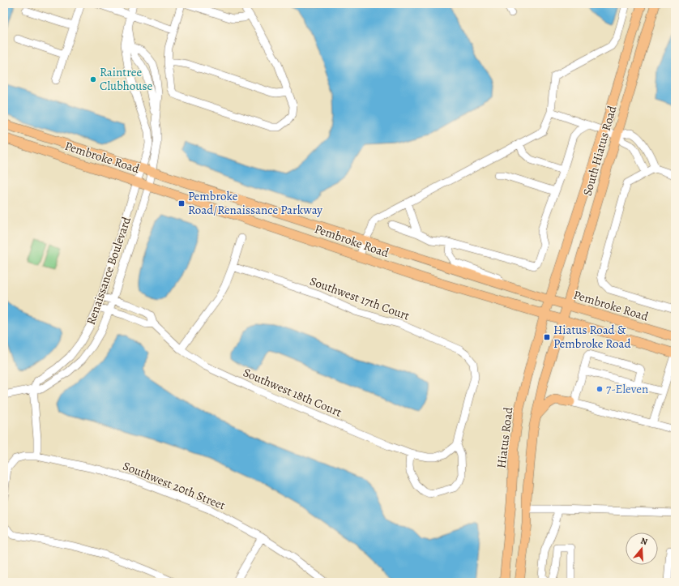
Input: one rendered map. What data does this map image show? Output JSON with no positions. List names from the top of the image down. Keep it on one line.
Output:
{"streets":{"main road":["South Hiatus Road","Pembroke Road","Hiatus Road"],"street":["Renaissance Boulevard","Southwest 17th Court","Southwest 18th Court","Southwest 20th Street"]},"crossings":[["South Hiatus Road","Pembroke Road"],["South Hiatus Road","Hiatus Road"],["Pembroke Road","Renaissance Boulevard"],["Pembroke Road","Hiatus Road"],["Renaissance Boulevard","Southwest 18th Court"],["Southwest 17th Court","Southwest 18th Court"]],"places":{"other":["Raintree Clubhouse","7-Eleven"],"transit":["Pembroke Road/Renaissance Parkway","Hiatus Road & Pembroke Road"]},"north":"top"}
